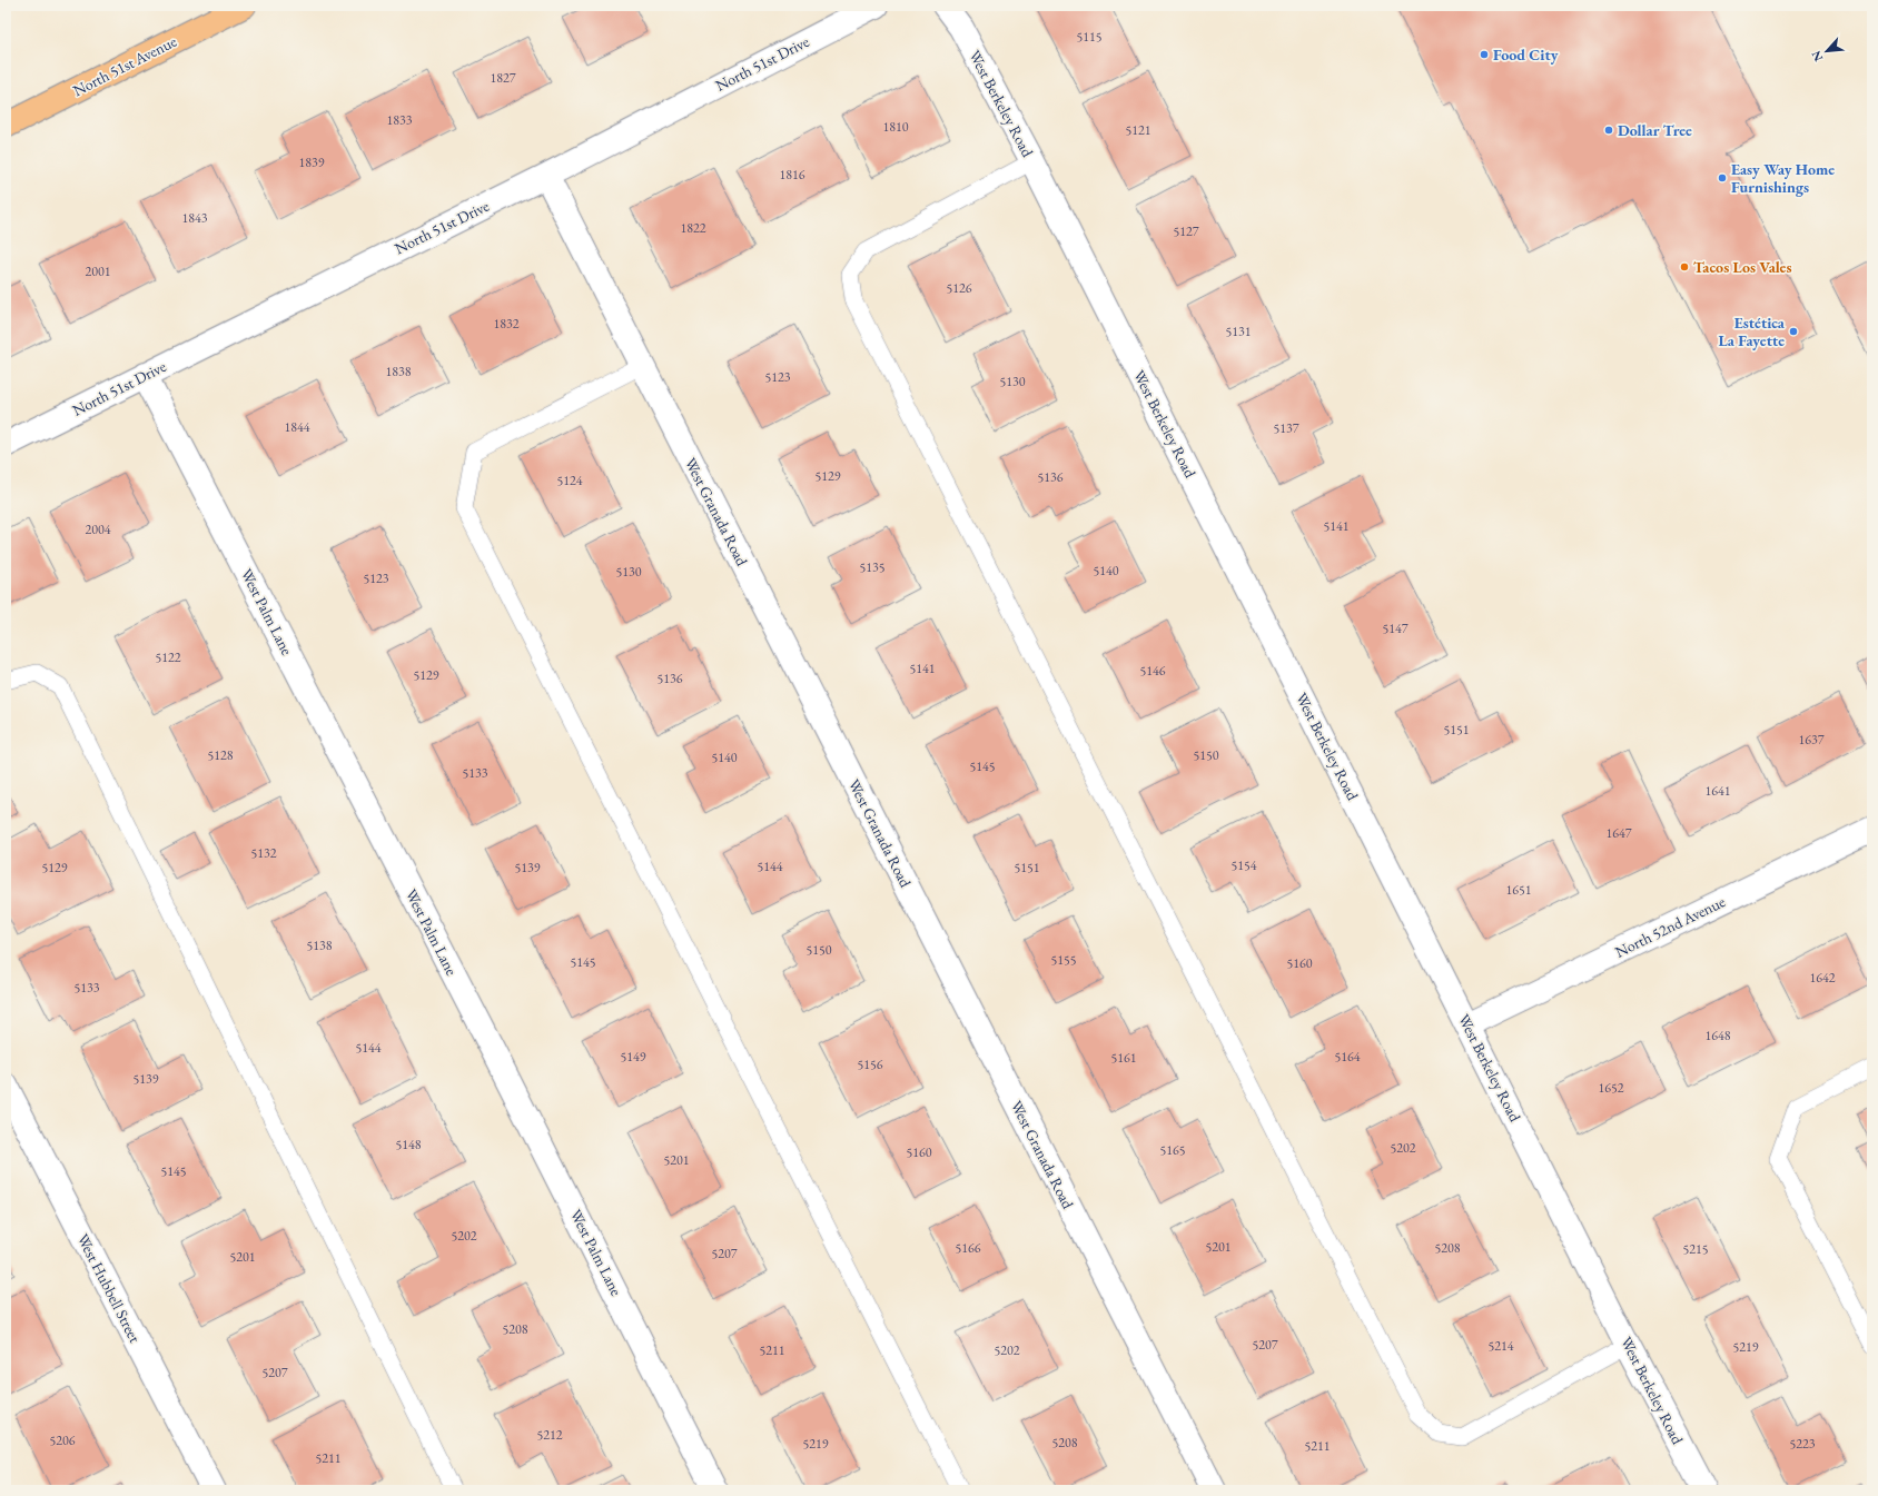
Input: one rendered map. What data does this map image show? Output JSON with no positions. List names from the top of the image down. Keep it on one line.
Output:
{"streets":{"main road":["North 51st Avenue"],"street":["North 51st Drive","West Berkeley Road","West Granada Road","West Palm Lane","North 52nd Avenue","West Hubbell Street"]},"crossings":[["North 51st Drive","West Granada Road"],["North 51st Drive","West Palm Lane"],["West Berkeley Road","North 52nd Avenue"]],"places":["Food City","Dollar Tree","Easy Way Home Furnishings","Tacos Los Vales","Estética La Fayette"],"house_numbers":["5115","1827","1833","1810","5121","1839","1816","1843","1822","5127","2001","5126","1832","5131","1838","5123","5130","1844","5137","5129","5136","5124","5141","2004","5135","5140","5130","5123","5147","5122","5141","5146","5129","5136","5151","1637","5128","5150","5140","5145","5133","1641","1647","5132","5154","5144","5129","5139","5151","1651","5138","5150","5155","5145","5160","1642","5133","1648","5144","5149","5164","5161","5156","5139","1652","5148","5202","5165","5160","5201","5145","5202","5201","5166","5208","5215","5207","5201","5208","5207","5214","5219","5211","5202","5207","5212","5206","5208","5219","5223","5211","5211"],"north":"bottom left"}
